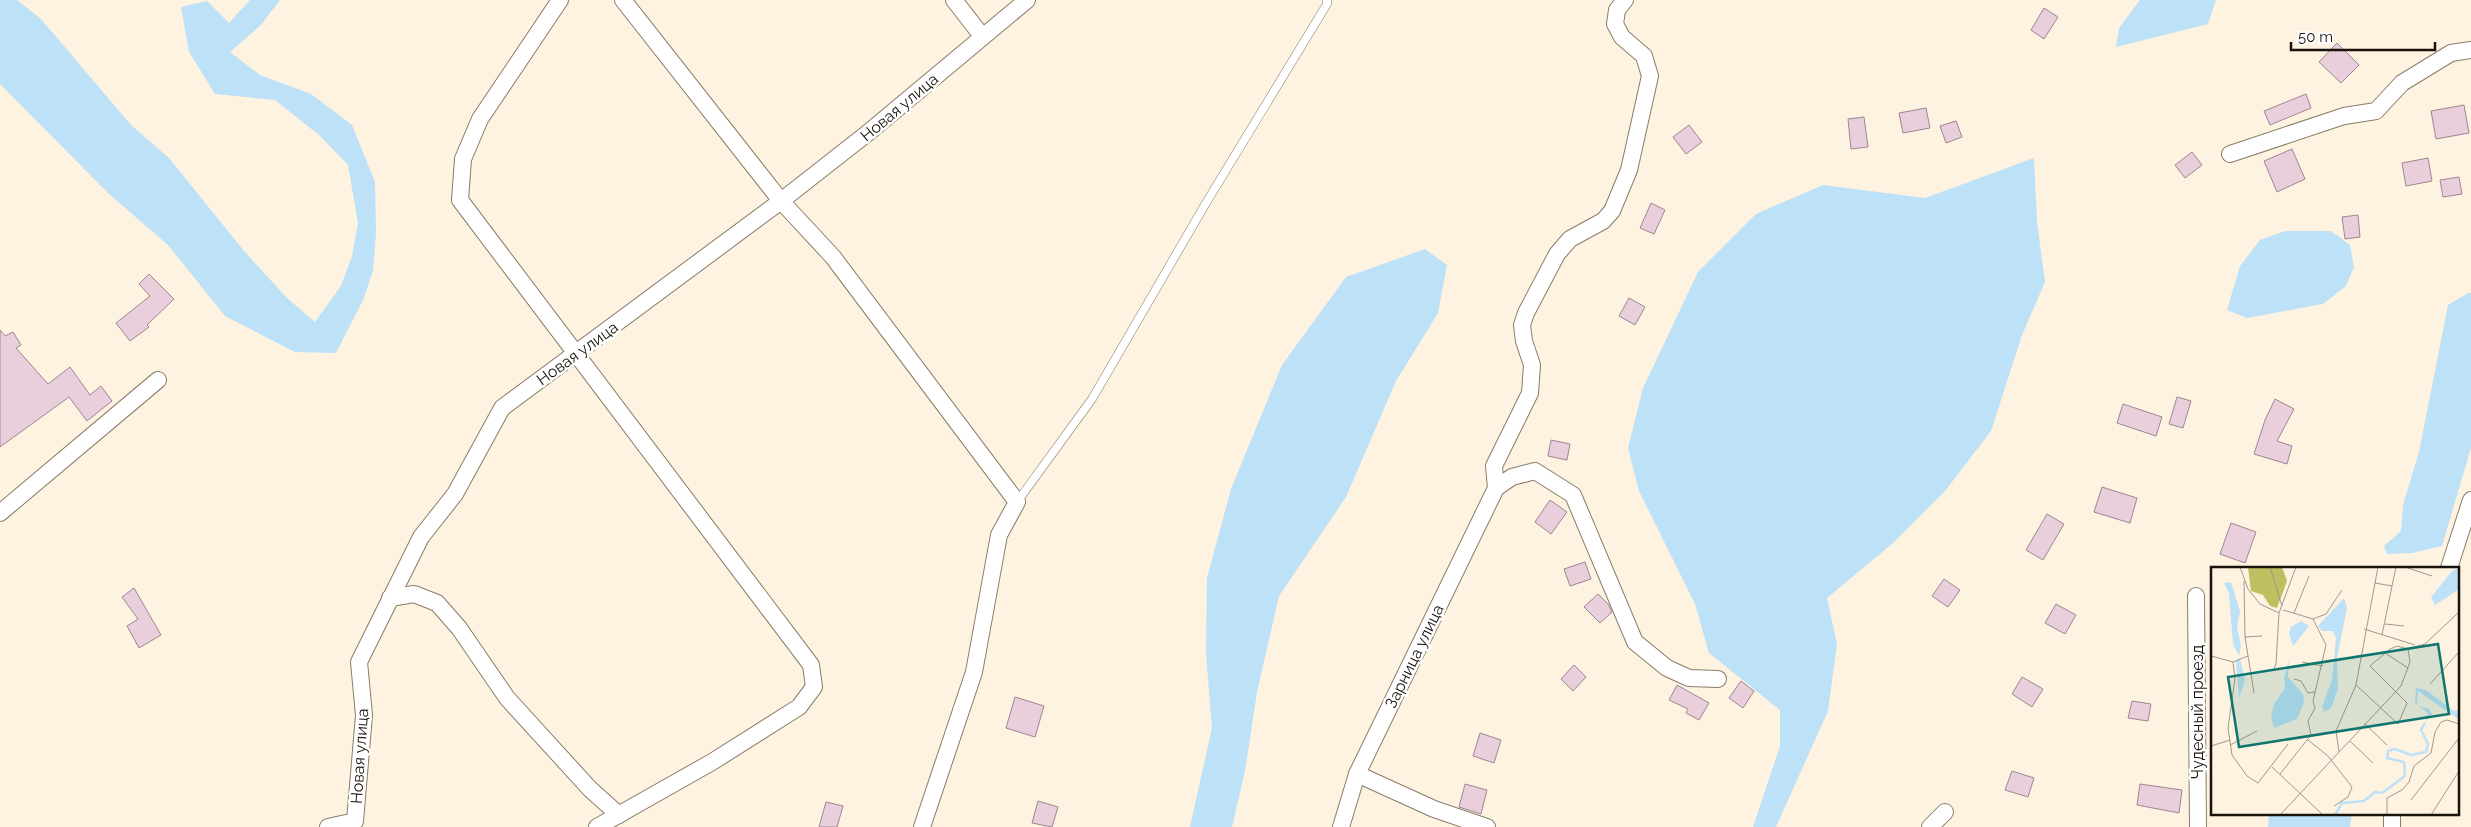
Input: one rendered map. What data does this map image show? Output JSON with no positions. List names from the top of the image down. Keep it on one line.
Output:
{"streets":{"street":["Новая улица","Зарница улица","Чудесный проезд"]},"scale_bar":"50 m"}
